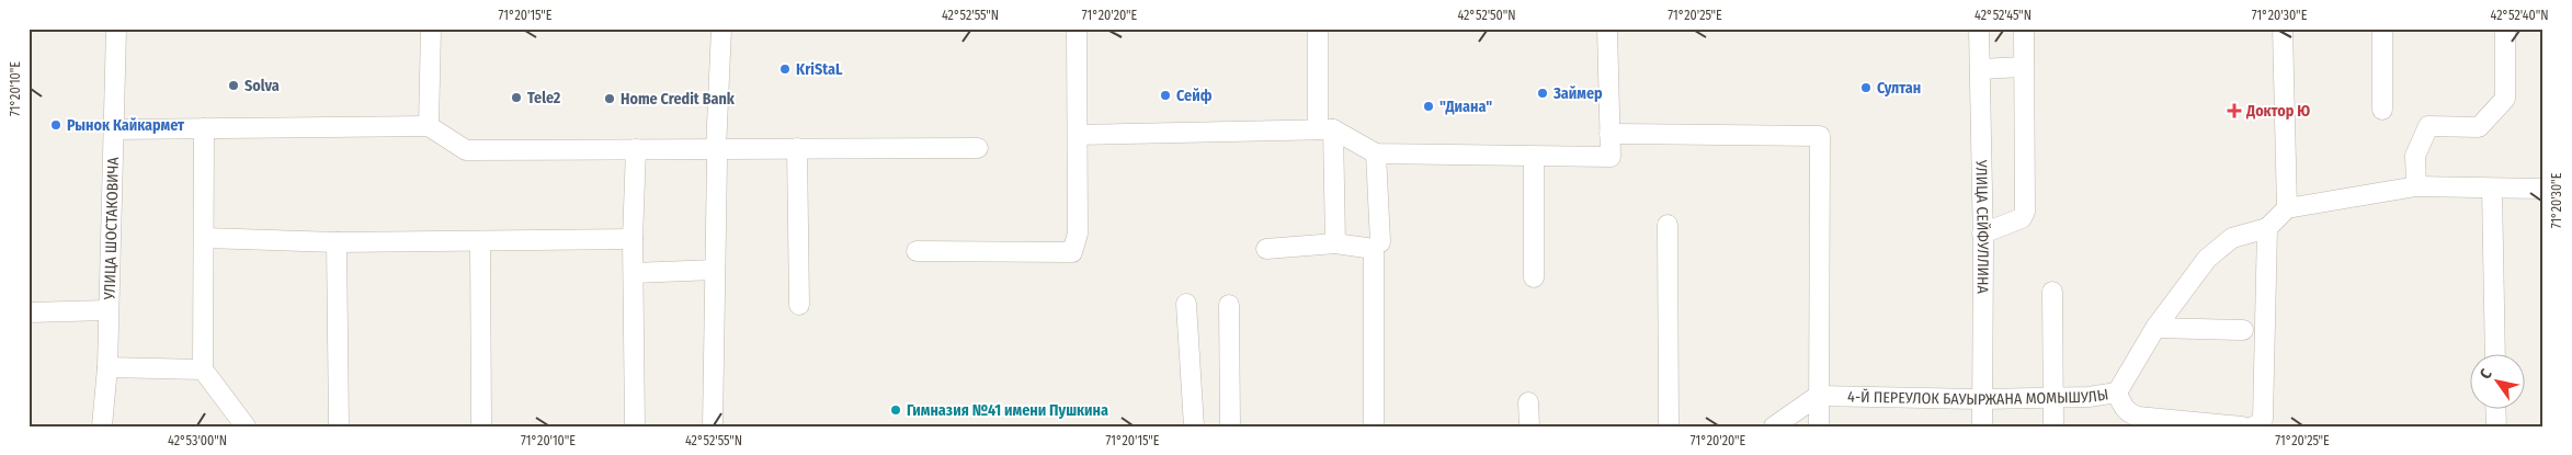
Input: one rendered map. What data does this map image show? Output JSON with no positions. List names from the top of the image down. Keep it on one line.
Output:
{"streets":{"street":["УЛИЦА ШОСТАКОВИЧА","УЛИЦА СЕЙФУЛЛИНА","4-Й ПЕРЕУЛОК БАУЫРЖАНА МОМЫШУЛЫ"]},"crossings":[["УЛИЦА СЕЙФУЛЛИНА","4-Й ПЕРЕУЛОК БАУЫРЖАНА МОМЫШУЛЫ"]],"places":{"other":["KriStaL","Solva","Султан","Займер","Сейф","Tele2","Home Credit Bank","\"Диана\"","Рынок Кайкармет","Гимназия №41 имени Пушкина"],"health":["Доктор Ю"]},"north":"top left","coordinates":["71°20'15\"E","42°52'55\"N","71°20'20\"E","42°52'50\"N","71°20'25\"E","42°52'45\"N","71°20'30\"E","42°52'40\"N","71°20'10\"E","42°53'00\"N"]}
